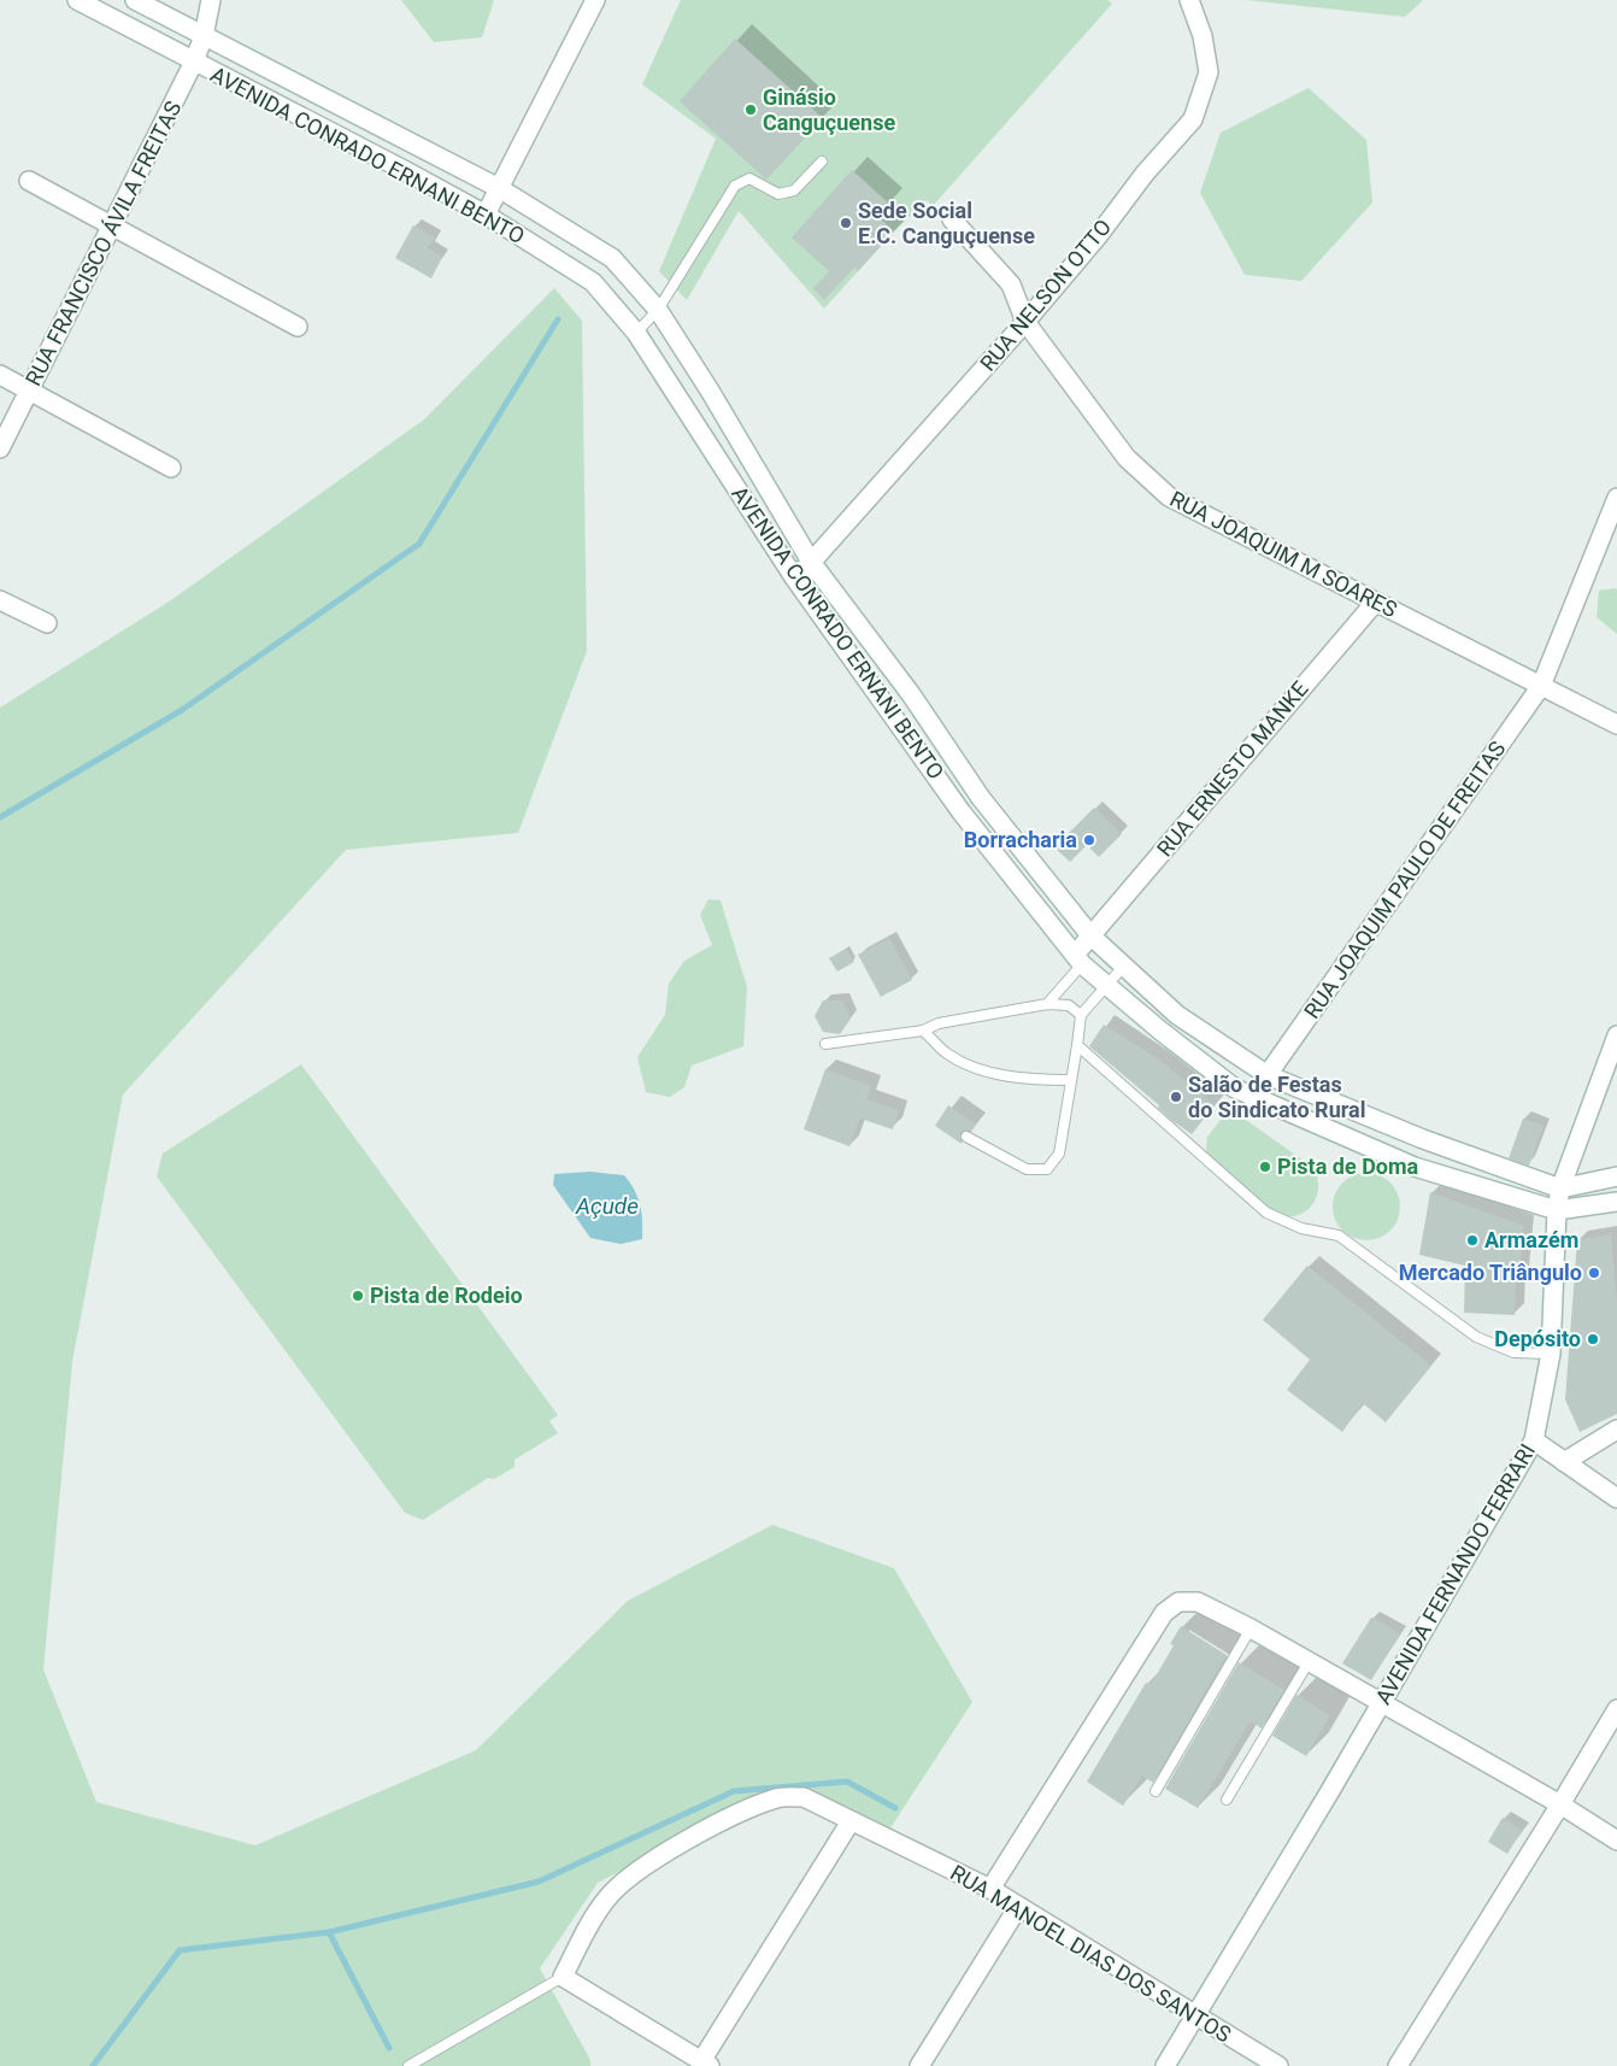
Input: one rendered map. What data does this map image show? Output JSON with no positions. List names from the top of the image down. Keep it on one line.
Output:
{"streets":{"street":["AVENIDA CONRADO ERNANI BENTO","RUA FRANCISCO ÁVILA FREITAS","RUA NELSON OTTO","RUA JOAQUIM M SOARES","RUA ERNESTO MANKE","RUA JOAQUIM PAULO DE FREITAS","AVENIDA FERNANDO FERRARI","RUA MANOEL DIAS DOS SANTOS"]},"crossings":[["AVENIDA CONRADO ERNANI BENTO","RUA FRANCISCO ÁVILA FREITAS"],["AVENIDA CONRADO ERNANI BENTO","RUA NELSON OTTO"],["AVENIDA CONRADO ERNANI BENTO","RUA ERNESTO MANKE"],["AVENIDA CONRADO ERNANI BENTO","RUA JOAQUIM PAULO DE FREITAS"],["AVENIDA CONRADO ERNANI BENTO","AVENIDA FERNANDO FERRARI"],["RUA NELSON OTTO","RUA JOAQUIM M SOARES"],["RUA JOAQUIM M SOARES","RUA ERNESTO MANKE"],["RUA JOAQUIM M SOARES","RUA JOAQUIM PAULO DE FREITAS"],["AVENIDA FERNANDO FERRARI","RUA MANOEL DIAS DOS SANTOS"]],"water":["Açude"],"places":["Ginásio Canguçuense","Sede Social E.C. Canguçuense","Borracharia","Salão de Festas do Sindicato Rural","Pista de Doma","Armazém","Mercado Triângulo","Pista de Rodeio","Depósito"]}
